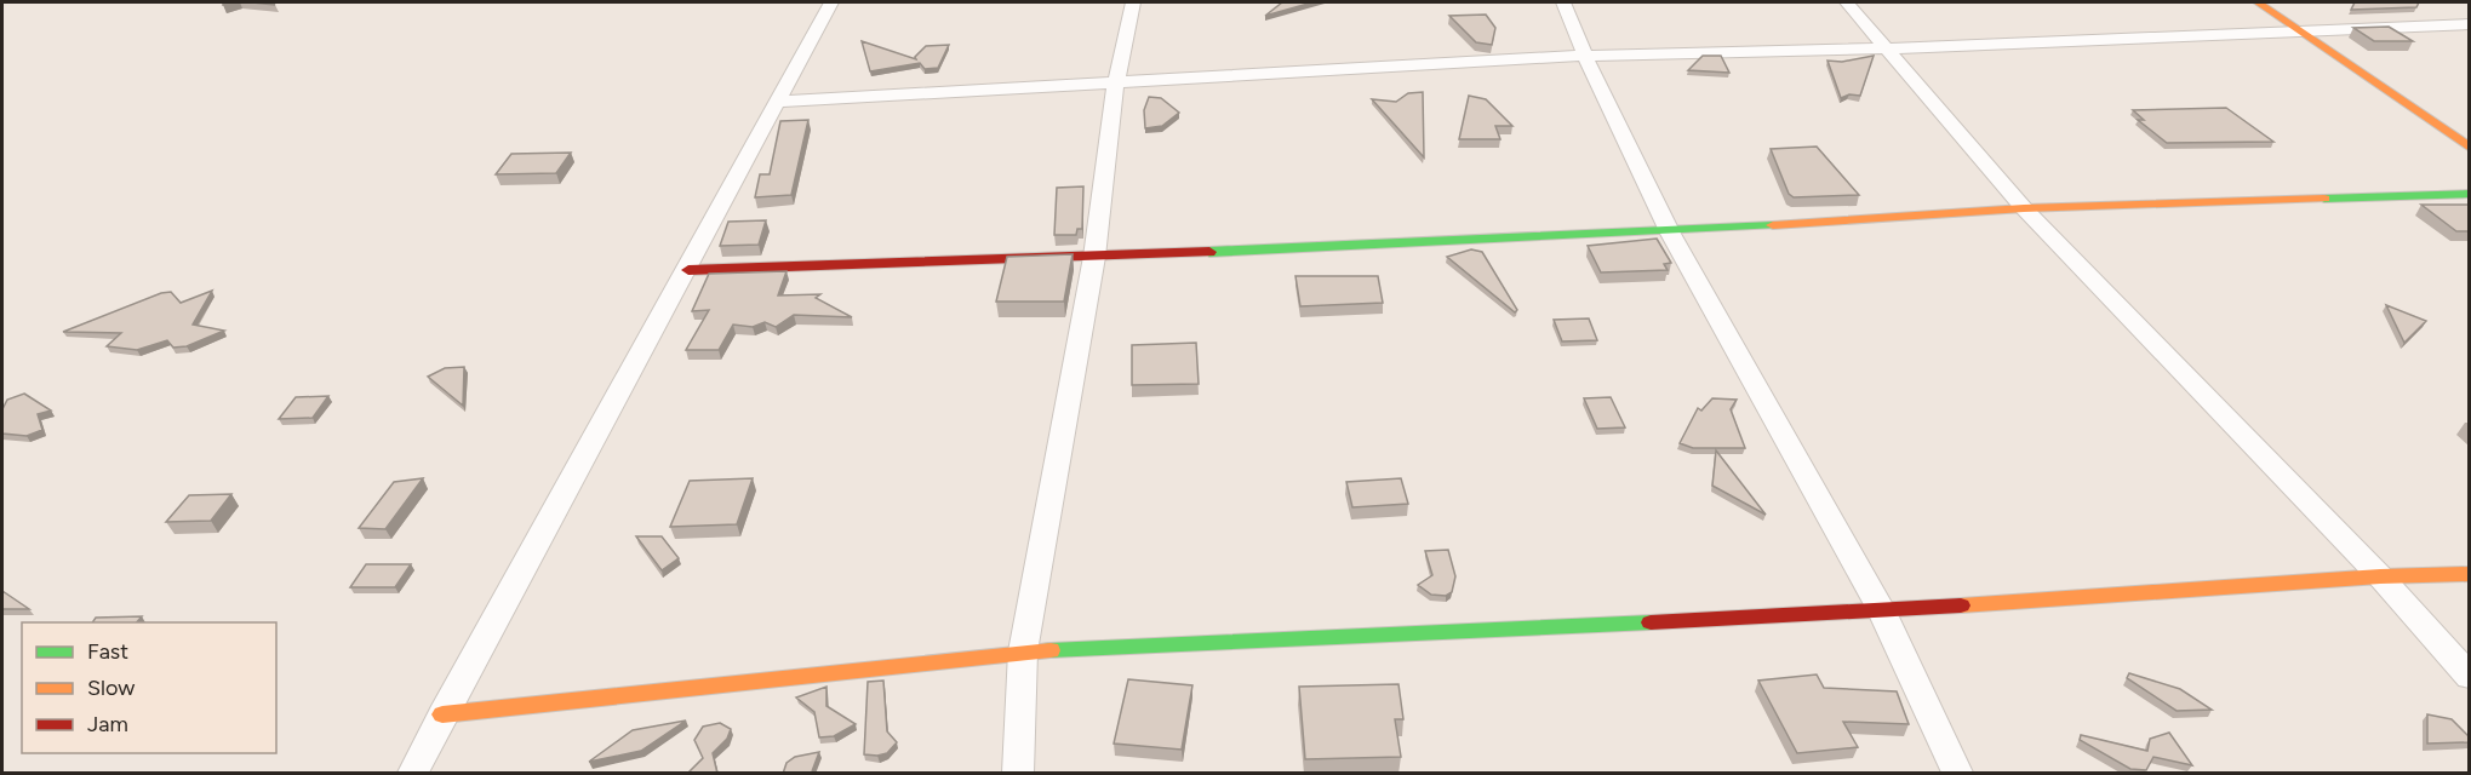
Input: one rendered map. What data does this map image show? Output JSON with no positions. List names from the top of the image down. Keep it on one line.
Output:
{"legend":["Fast","Slow","Jam"]}
